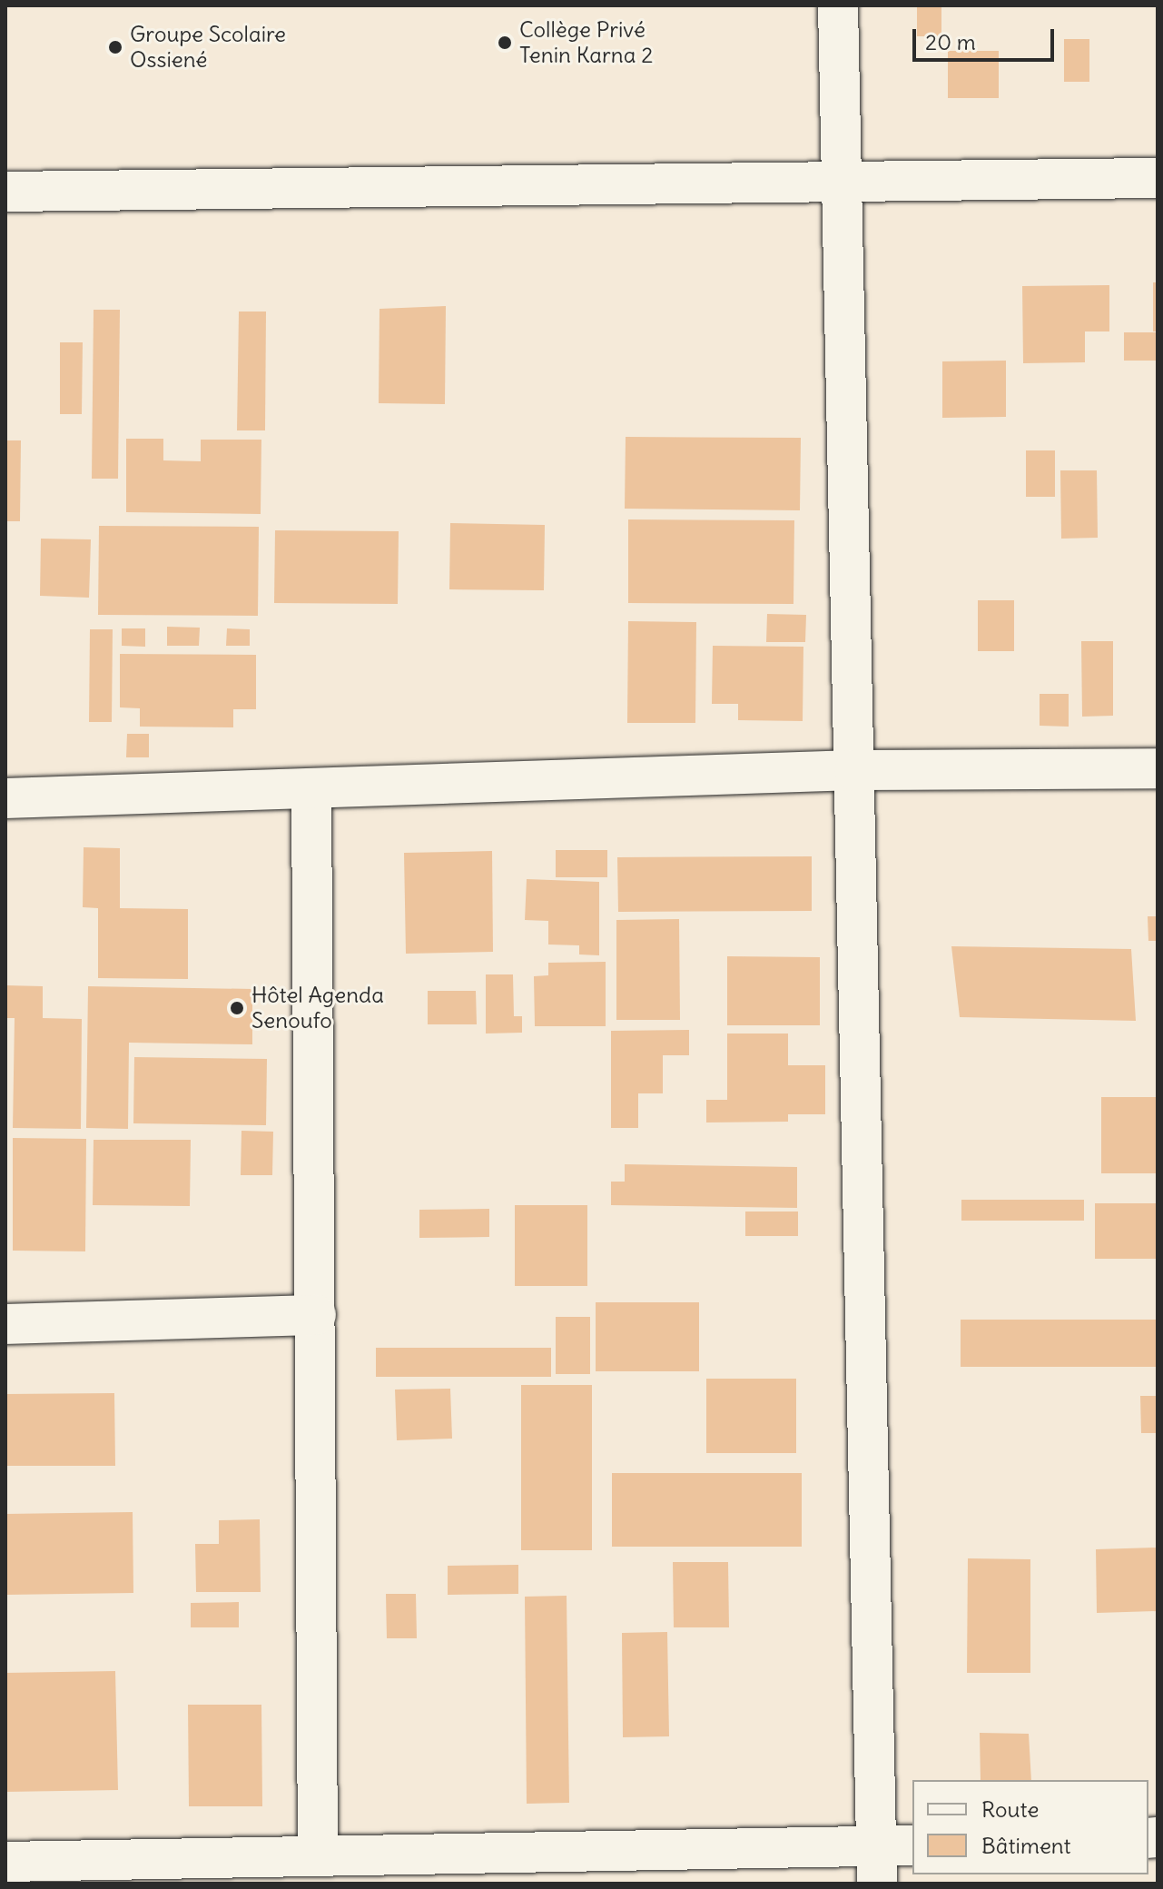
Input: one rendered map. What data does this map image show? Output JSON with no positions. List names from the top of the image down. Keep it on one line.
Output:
{"places":["Collège Privé Tenin Karna 2","Groupe Scolaire Ossiené","Hôtel Agenda Senoufo"],"legend":["Route","Bâtiment"],"scale_bar":"20 m"}
